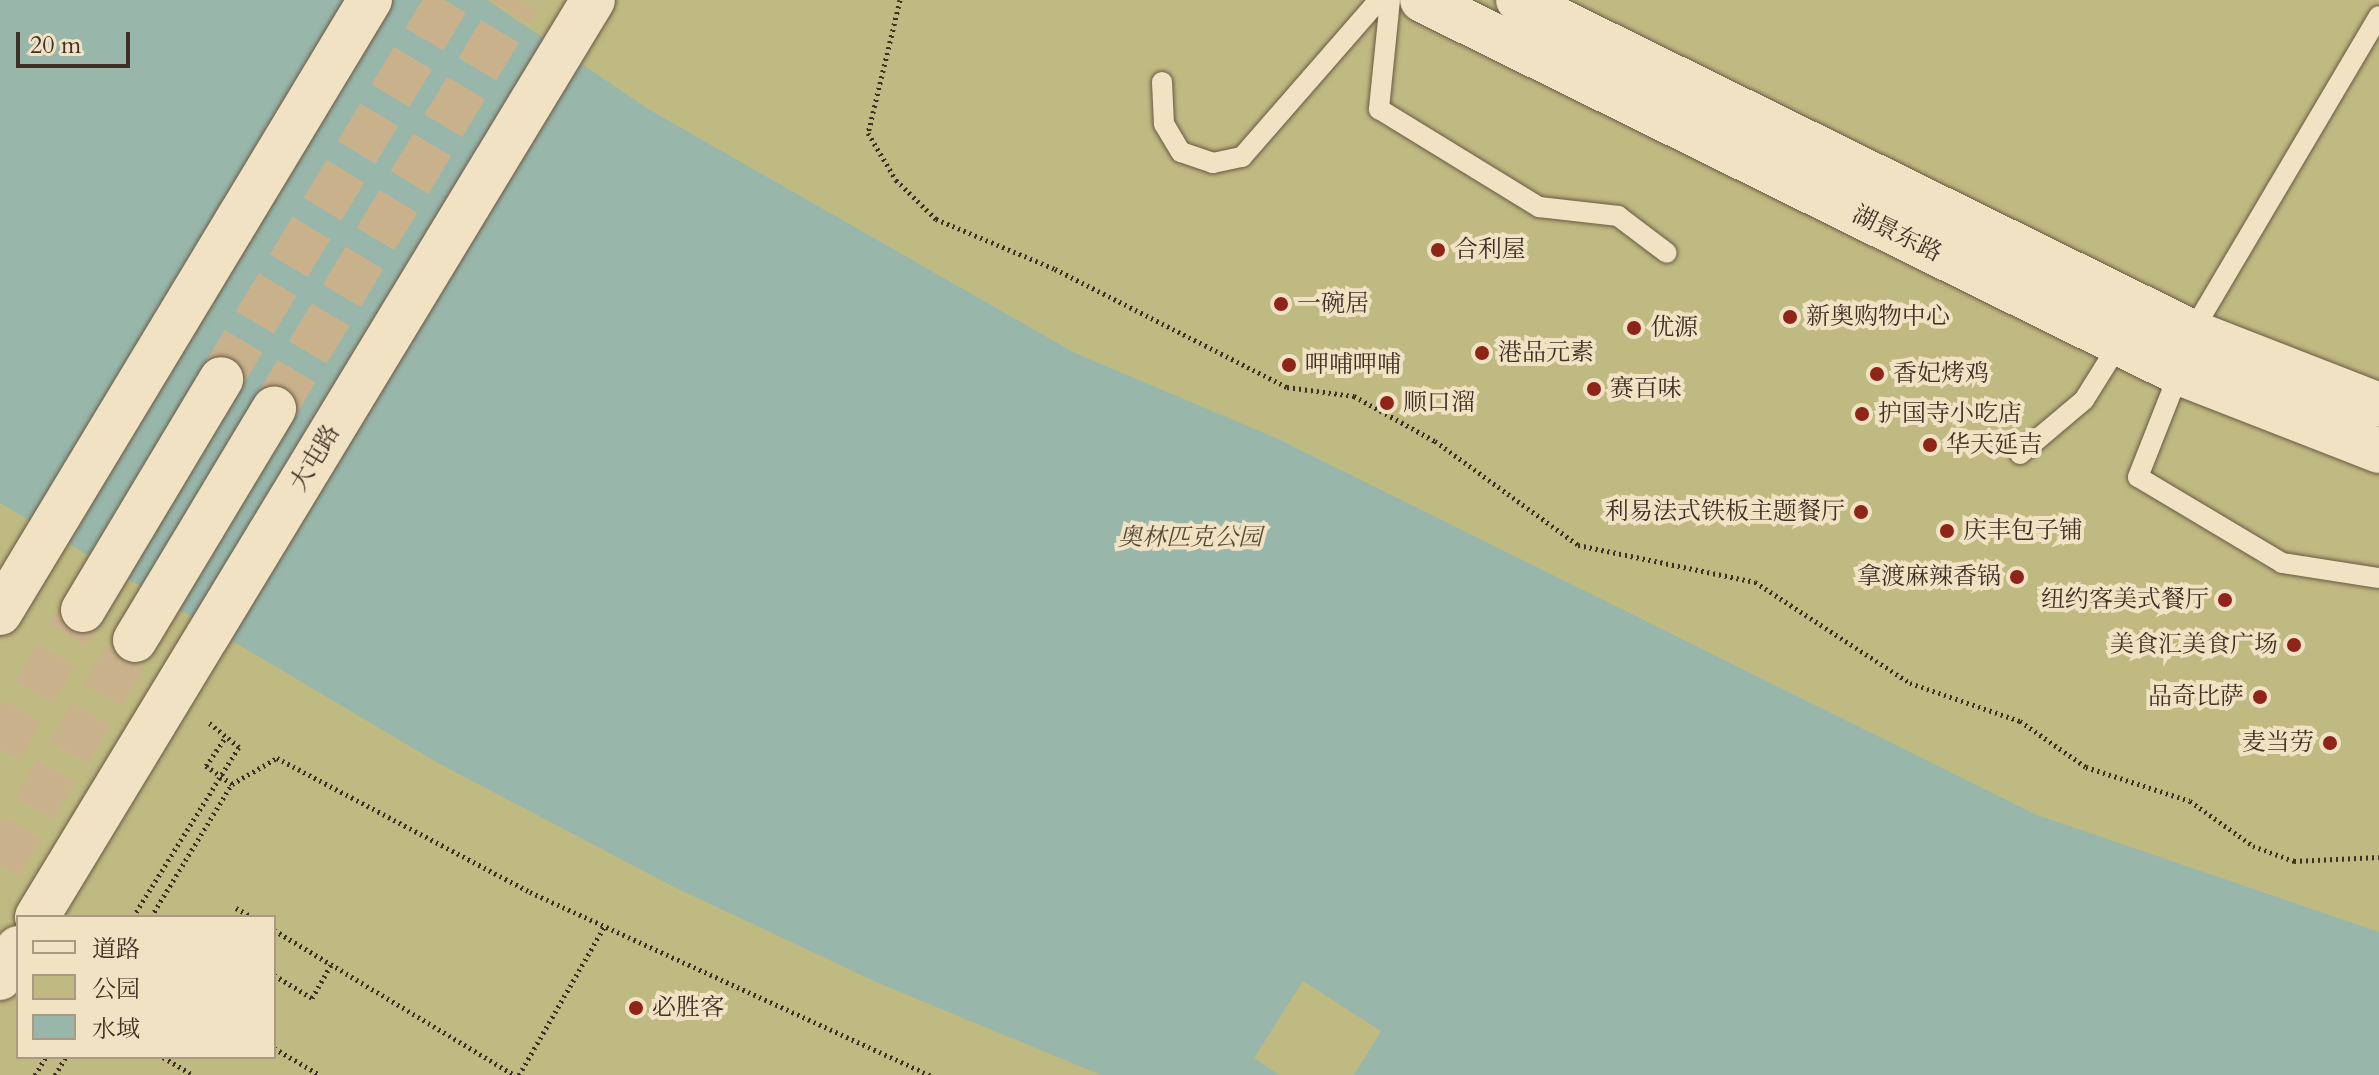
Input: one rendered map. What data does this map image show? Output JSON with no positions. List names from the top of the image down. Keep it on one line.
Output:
{"streets":{"street":["湖景东路","大屯路"]},"parks":["奥林匹克公园"],"places":["合利屋","一碗居","新奥购物中心","优源","港品元素","呷哺呷哺","香妃烤鸡","赛百味","顺口溜","护国寺小吃店","华天延吉","利易法式铁板主题餐厅","庆丰包子铺","拿渡麻辣香锅","纽约客美式餐厅","美食汇美食广场","品奇比萨","麦当劳","必胜客"],"legend":["道路","公园","水域"],"scale_bar":"20 m"}
